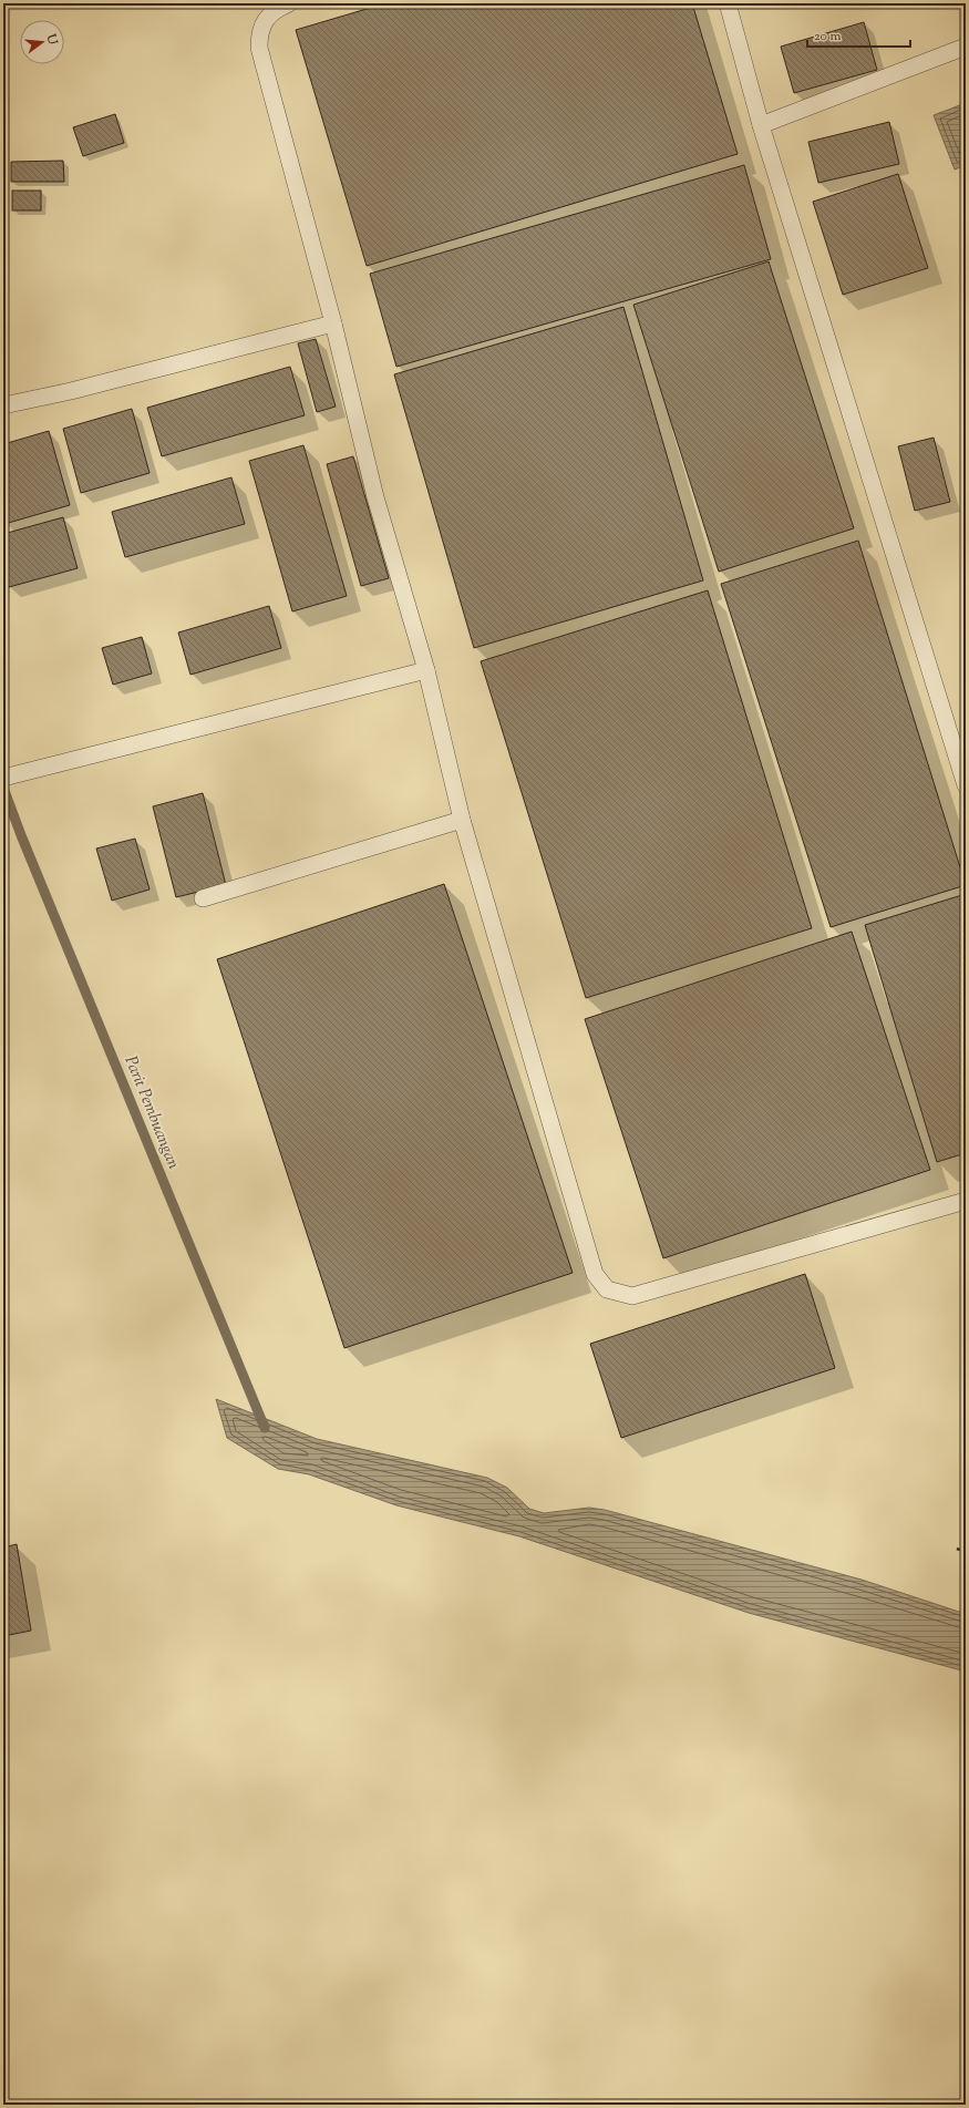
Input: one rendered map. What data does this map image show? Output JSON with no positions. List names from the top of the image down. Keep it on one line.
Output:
{"water":["Parit Pembuangan"],"scale_bar":"20 m","north":"right"}
